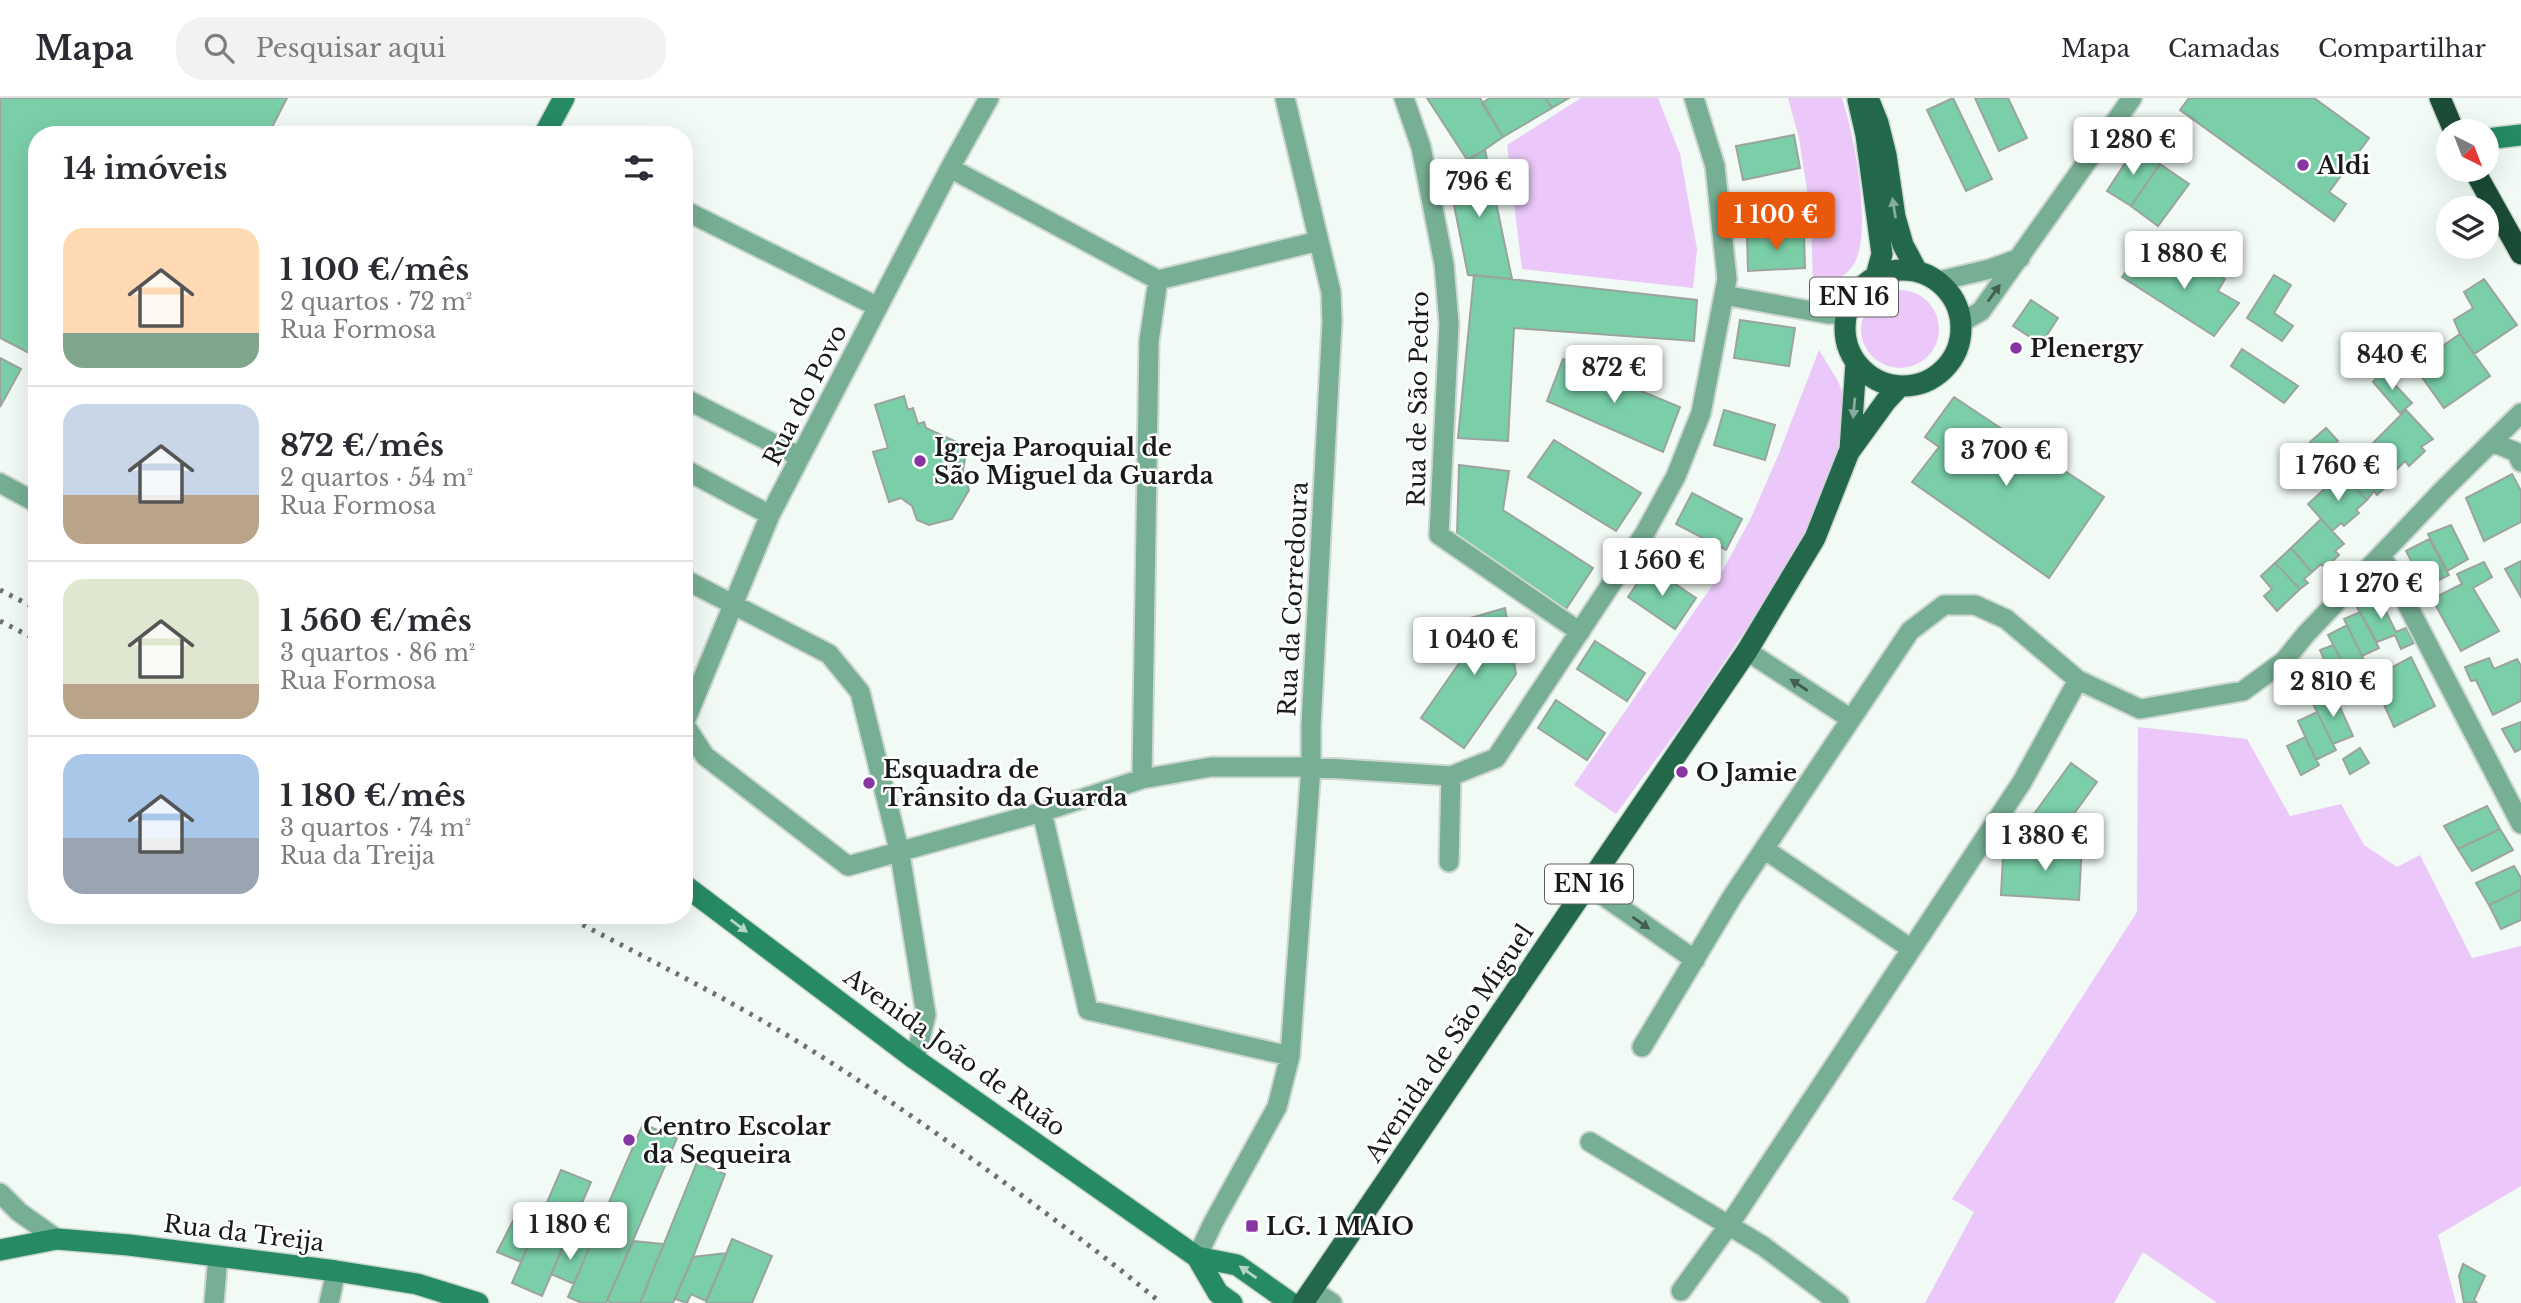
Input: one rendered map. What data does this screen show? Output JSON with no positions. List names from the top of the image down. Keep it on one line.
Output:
{"streets":{"main road":["EN 16","Avenida de São Miguel","Avenida João de Ruão","Rua da Treija"],"street":["Rua do Povo","Rua de São Pedro","Rua da Corredoura"]},"crossings":[["EN 16","Avenida de São Miguel"],["Rua da Corredoura","Avenida João de Ruão"]],"one_way":["Avenida João de Ruão"],"places":{"other":["Aldi","Plenergy","Igreja Paroquial de São Miguel da Guarda","O Jamie","Esquadra de Trânsito da Guarda","Centro Escolar da Sequeira"],"transit":["LG. 1 MAIO"]},"north":"bottom right","page":{"header":"Mapa","search":"Pesquisar aqui","nav":["Mapa","Camadas","Compartilhar"],"price":["1 280 €","796 €","1 100 €","1 880 €","840 €","872 €","3 700 €","1 760 €","1 560 €","1 270 €","1 040 €","2 810 €","1 380 €","1 180 €"],"heading":"14 imóveis","list":[{"name":"1 100 €/mês","note":"2 quartos · 72 m² · Rua Formosa"},{"name":"872 €/mês","note":"2 quartos · 54 m² · Rua Formosa"},{"name":"1 560 €/mês","note":"3 quartos · 86 m² · Rua Formosa"},{"name":"1 180 €/mês","note":"3 quartos · 74 m² · Rua da Treija"}]}}
